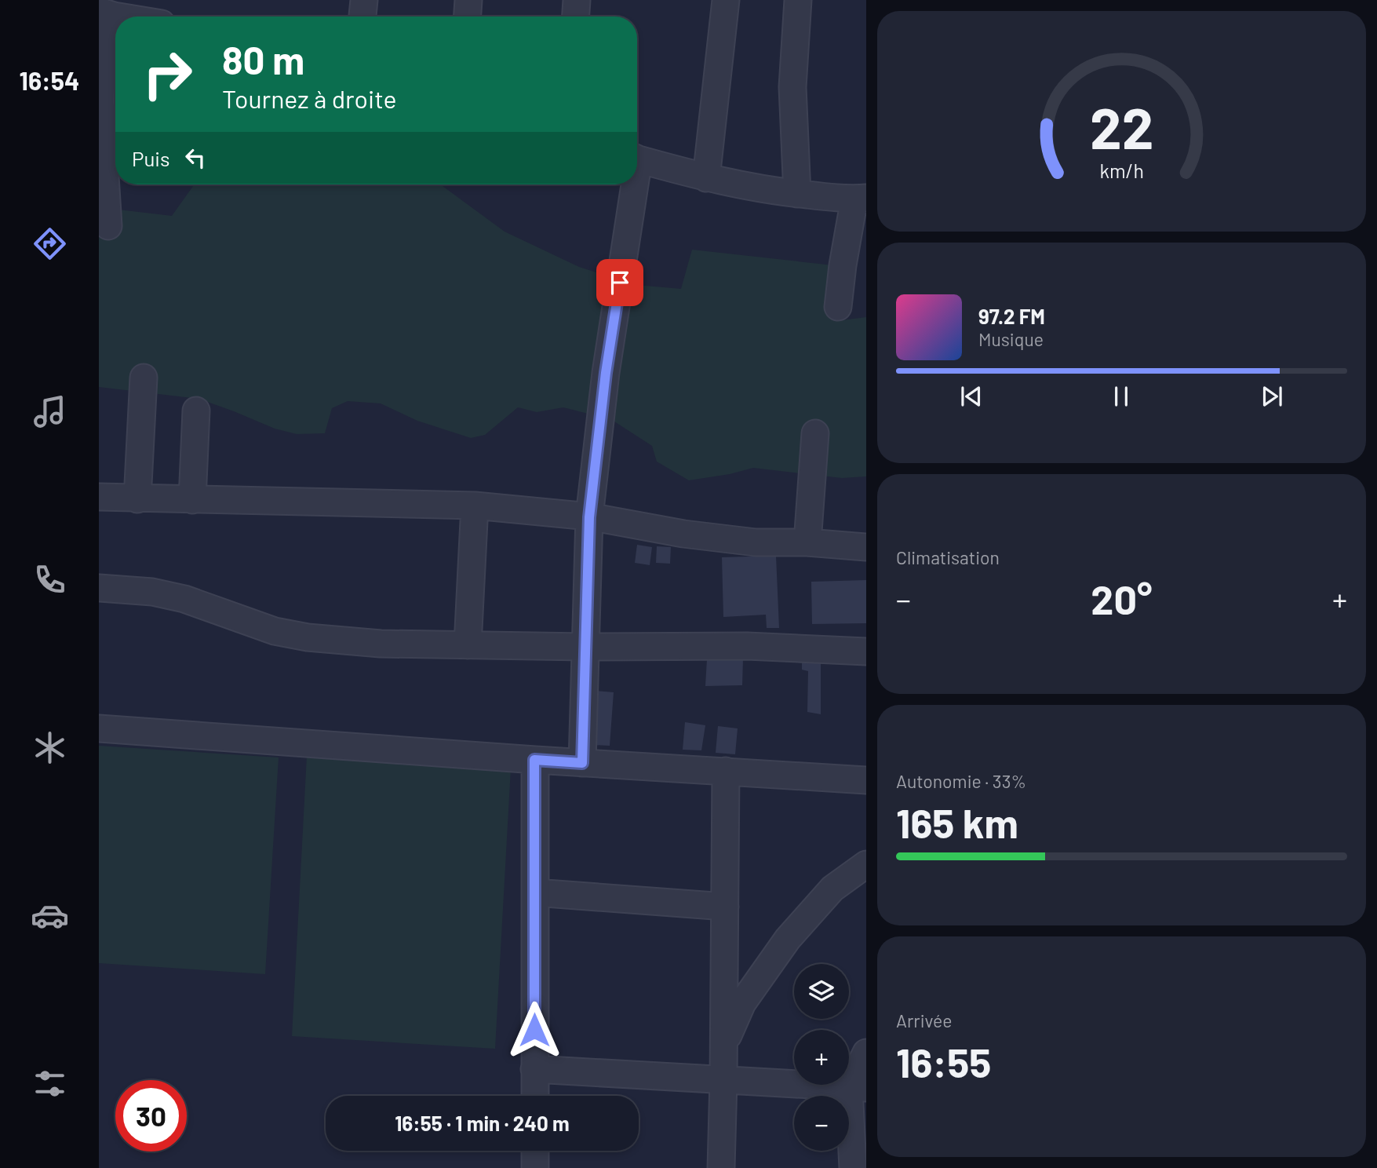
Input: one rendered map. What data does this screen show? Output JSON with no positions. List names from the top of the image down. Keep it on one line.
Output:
{"page":{"tabs":"16:54","turn":["80 m","Tournez à droite"],"then":"Puis","song":["97.2 FM","Musique"],"tile":["Climatisation",["Autonomie · 33%","165 km"],["Arrivée","16:55"]],"heat":["−","20°","+"],"map_buttons":["+","−"],"limit":"30","trip":"16:55 · 1 min · 240 m","gauge":["22","km/h"]}}
